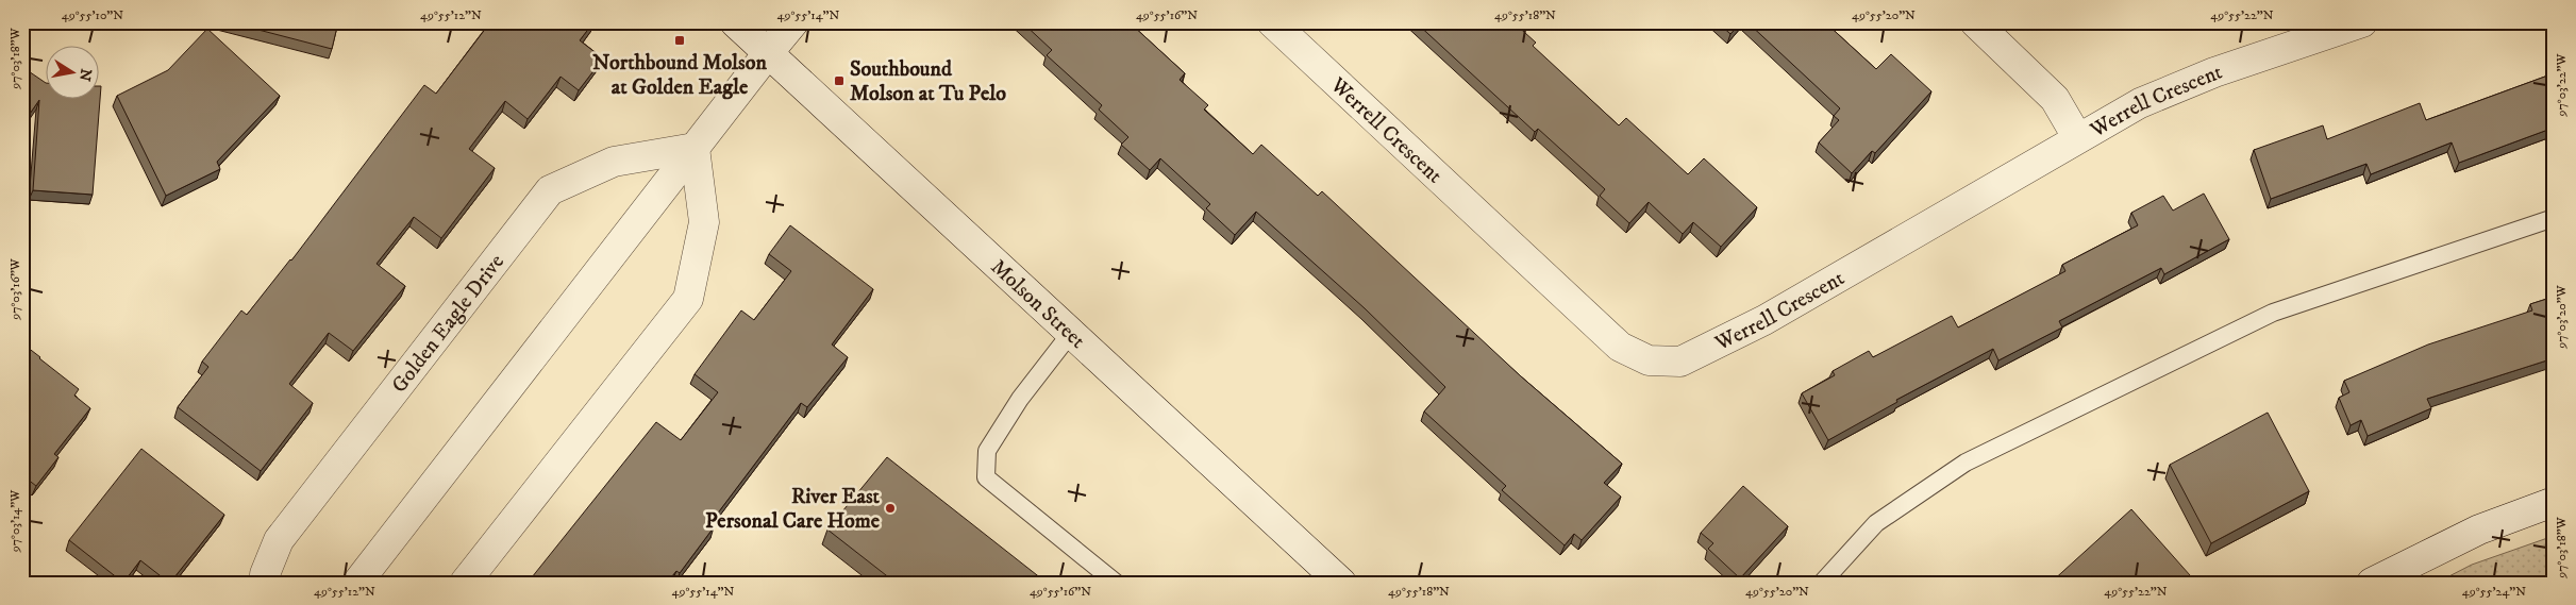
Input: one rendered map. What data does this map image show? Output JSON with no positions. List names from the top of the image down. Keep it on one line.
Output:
{"streets":{"street":["Werrell Crescent","Molson Street","Golden Eagle Drive"]},"places":{"transit":["Northbound Molson at Golden Eagle","Southbound Molson at Tu Pelo"],"other":["River East Personal Care Home"]},"north":"right","coordinates":["49°55'10\"N","49°55'12\"N","49°55'14\"N","49°55'16\"N","49°55'18\"N","49°55'20\"N","49°55'22\"N","97°03'18\"W","97°03'22\"W","97°03'16\"W","97°03'20\"W","97°03'14\"W","49°55'24\"N"]}
